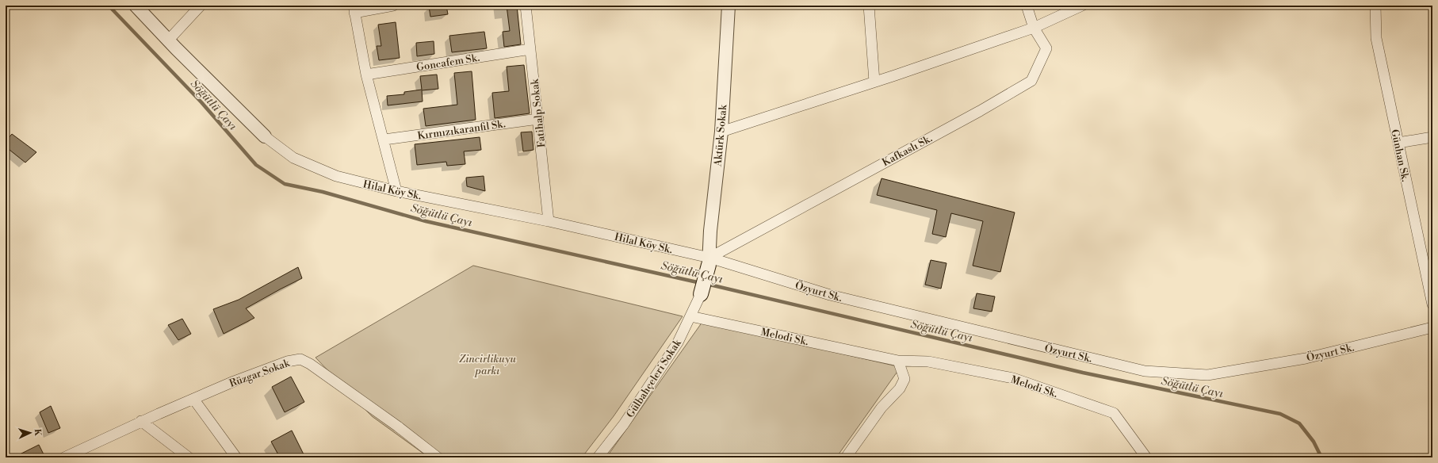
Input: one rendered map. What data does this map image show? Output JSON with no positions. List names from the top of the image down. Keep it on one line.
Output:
{"streets":{"street":["Goncafem Sk.","Fatihalp Sokak","Kırmızıkaranfil Sk.","Aktürk Sokak","Kafkaslı Sk.","Günhan Sk.","Hilal Köy Sk.","Özyurt Sk.","Melodi Sk.","Rüzgar Sokak","Gülbahçeleri Sokak"]},"crossings":[["Goncafem Sk.","Fatihalp Sokak"],["Fatihalp Sokak","Kırmızıkaranfil Sk."],["Fatihalp Sokak","Hilal Köy Sk."],["Aktürk Sokak","Kafkaslı Sk."],["Aktürk Sokak","Hilal Köy Sk."],["Aktürk Sokak","Özyurt Sk."],["Kafkaslı Sk.","Hilal Köy Sk."],["Kafkaslı Sk.","Özyurt Sk."],["Hilal Köy Sk.","Özyurt Sk."],["Melodi Sk.","Gülbahçeleri Sokak"]],"water":["Söğütlü Çayı"],"parks":["Zincirlikuyu parkı"],"north":"right"}
